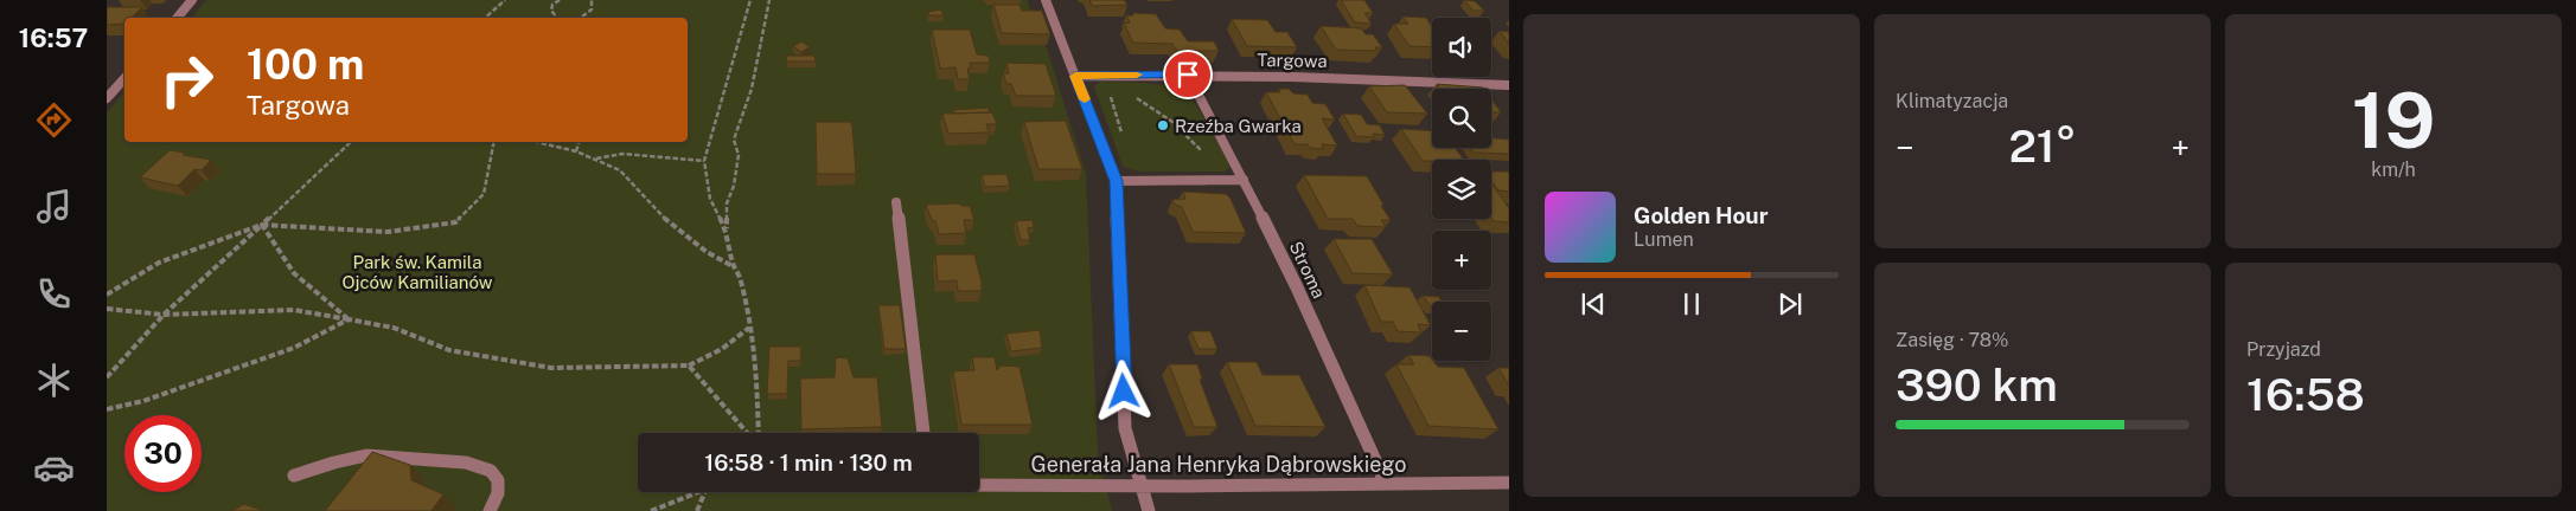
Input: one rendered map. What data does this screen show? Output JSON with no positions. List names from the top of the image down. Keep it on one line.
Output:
{"streets":{"street":["Targowa","Stroma","Generała Jana Henryka Dąbrowskiego"]},"crossings":[["Targowa","Stroma"],["Stroma","Generała Jana Henryka Dąbrowskiego"]],"parks":["Park św. Kamila Ojców Kamilianów"],"places":["Rzeźba Gwarka"],"page":{"tabs":"16:57","tile":["Klimatyzacja",["19","km/h"],["Zasięg · 78%","390 km"],["Przyjazd","16:58"]],"map_buttons":["+","−"],"turn":["100 m","Targowa"],"heat":["−","21°","+"],"song":["Golden Hour","Lumen"],"limit":"30","trip":"16:58 · 1 min · 130 m"}}
